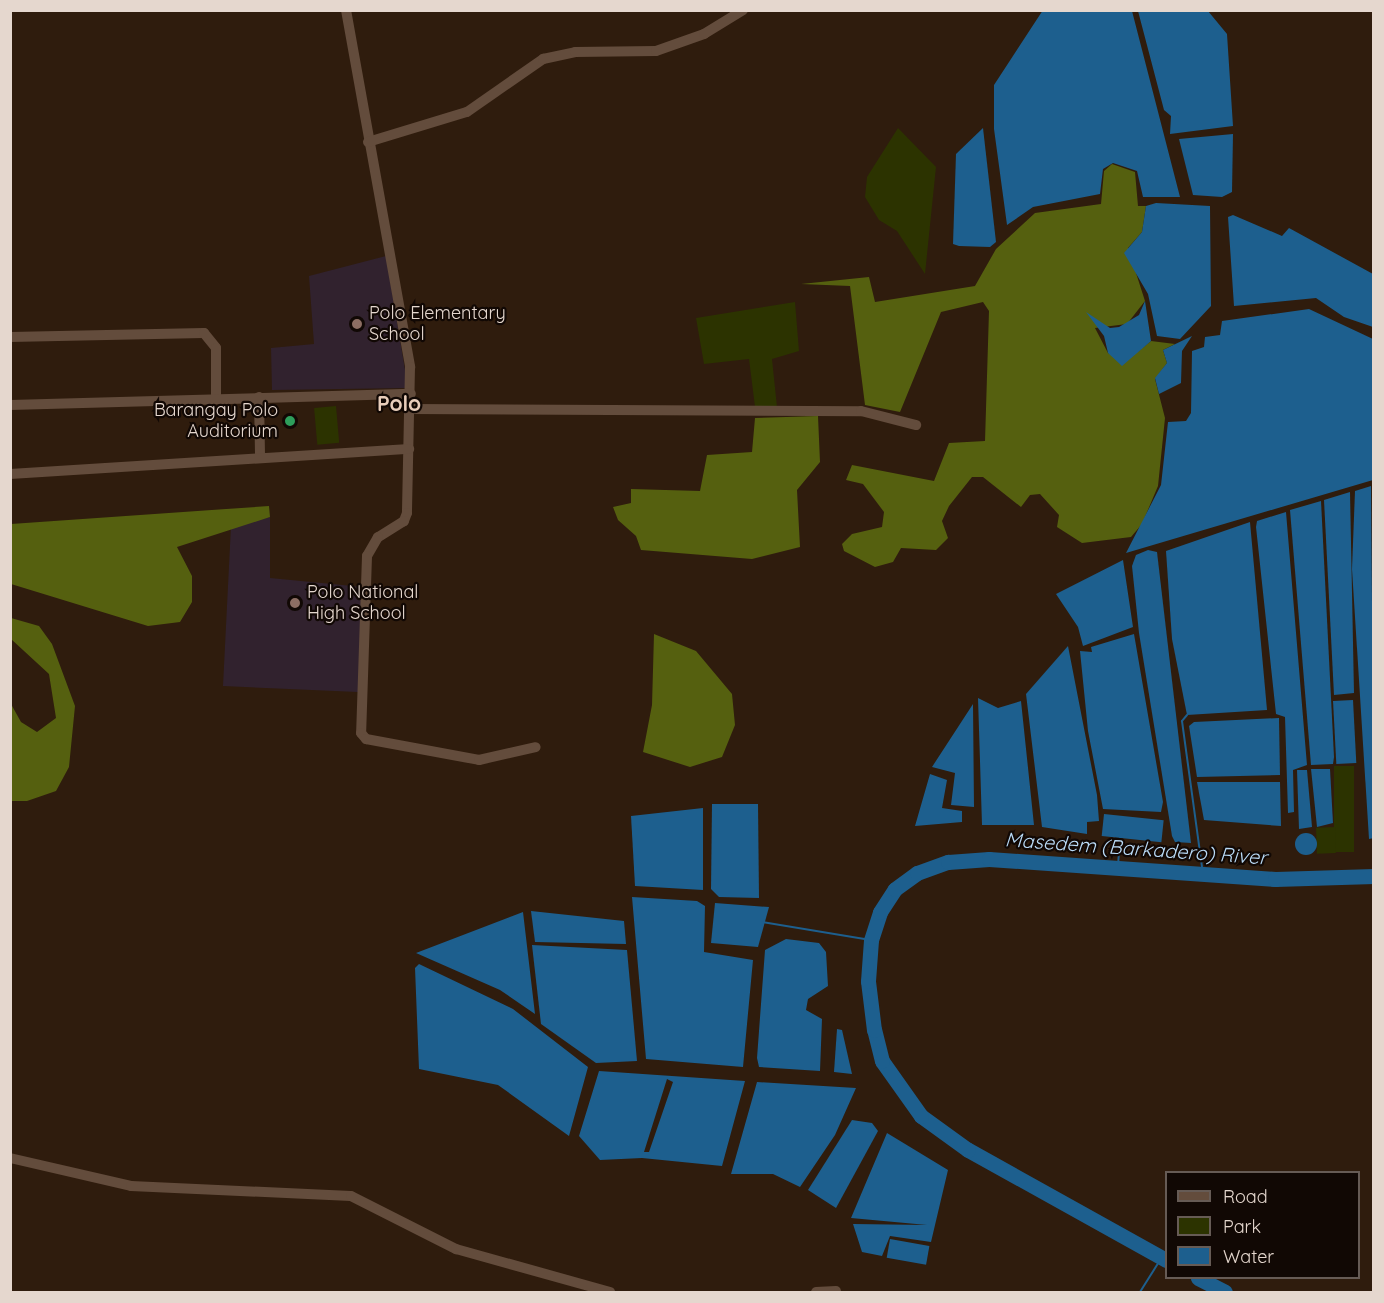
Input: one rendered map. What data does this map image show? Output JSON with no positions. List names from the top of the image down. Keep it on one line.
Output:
{"districts":["Polo"],"water":["Masedem (Barkadero) River"],"places":["Polo Elementary School","Barangay Polo Auditorium","Polo National High School"],"legend":["Road","Park","Water"]}
